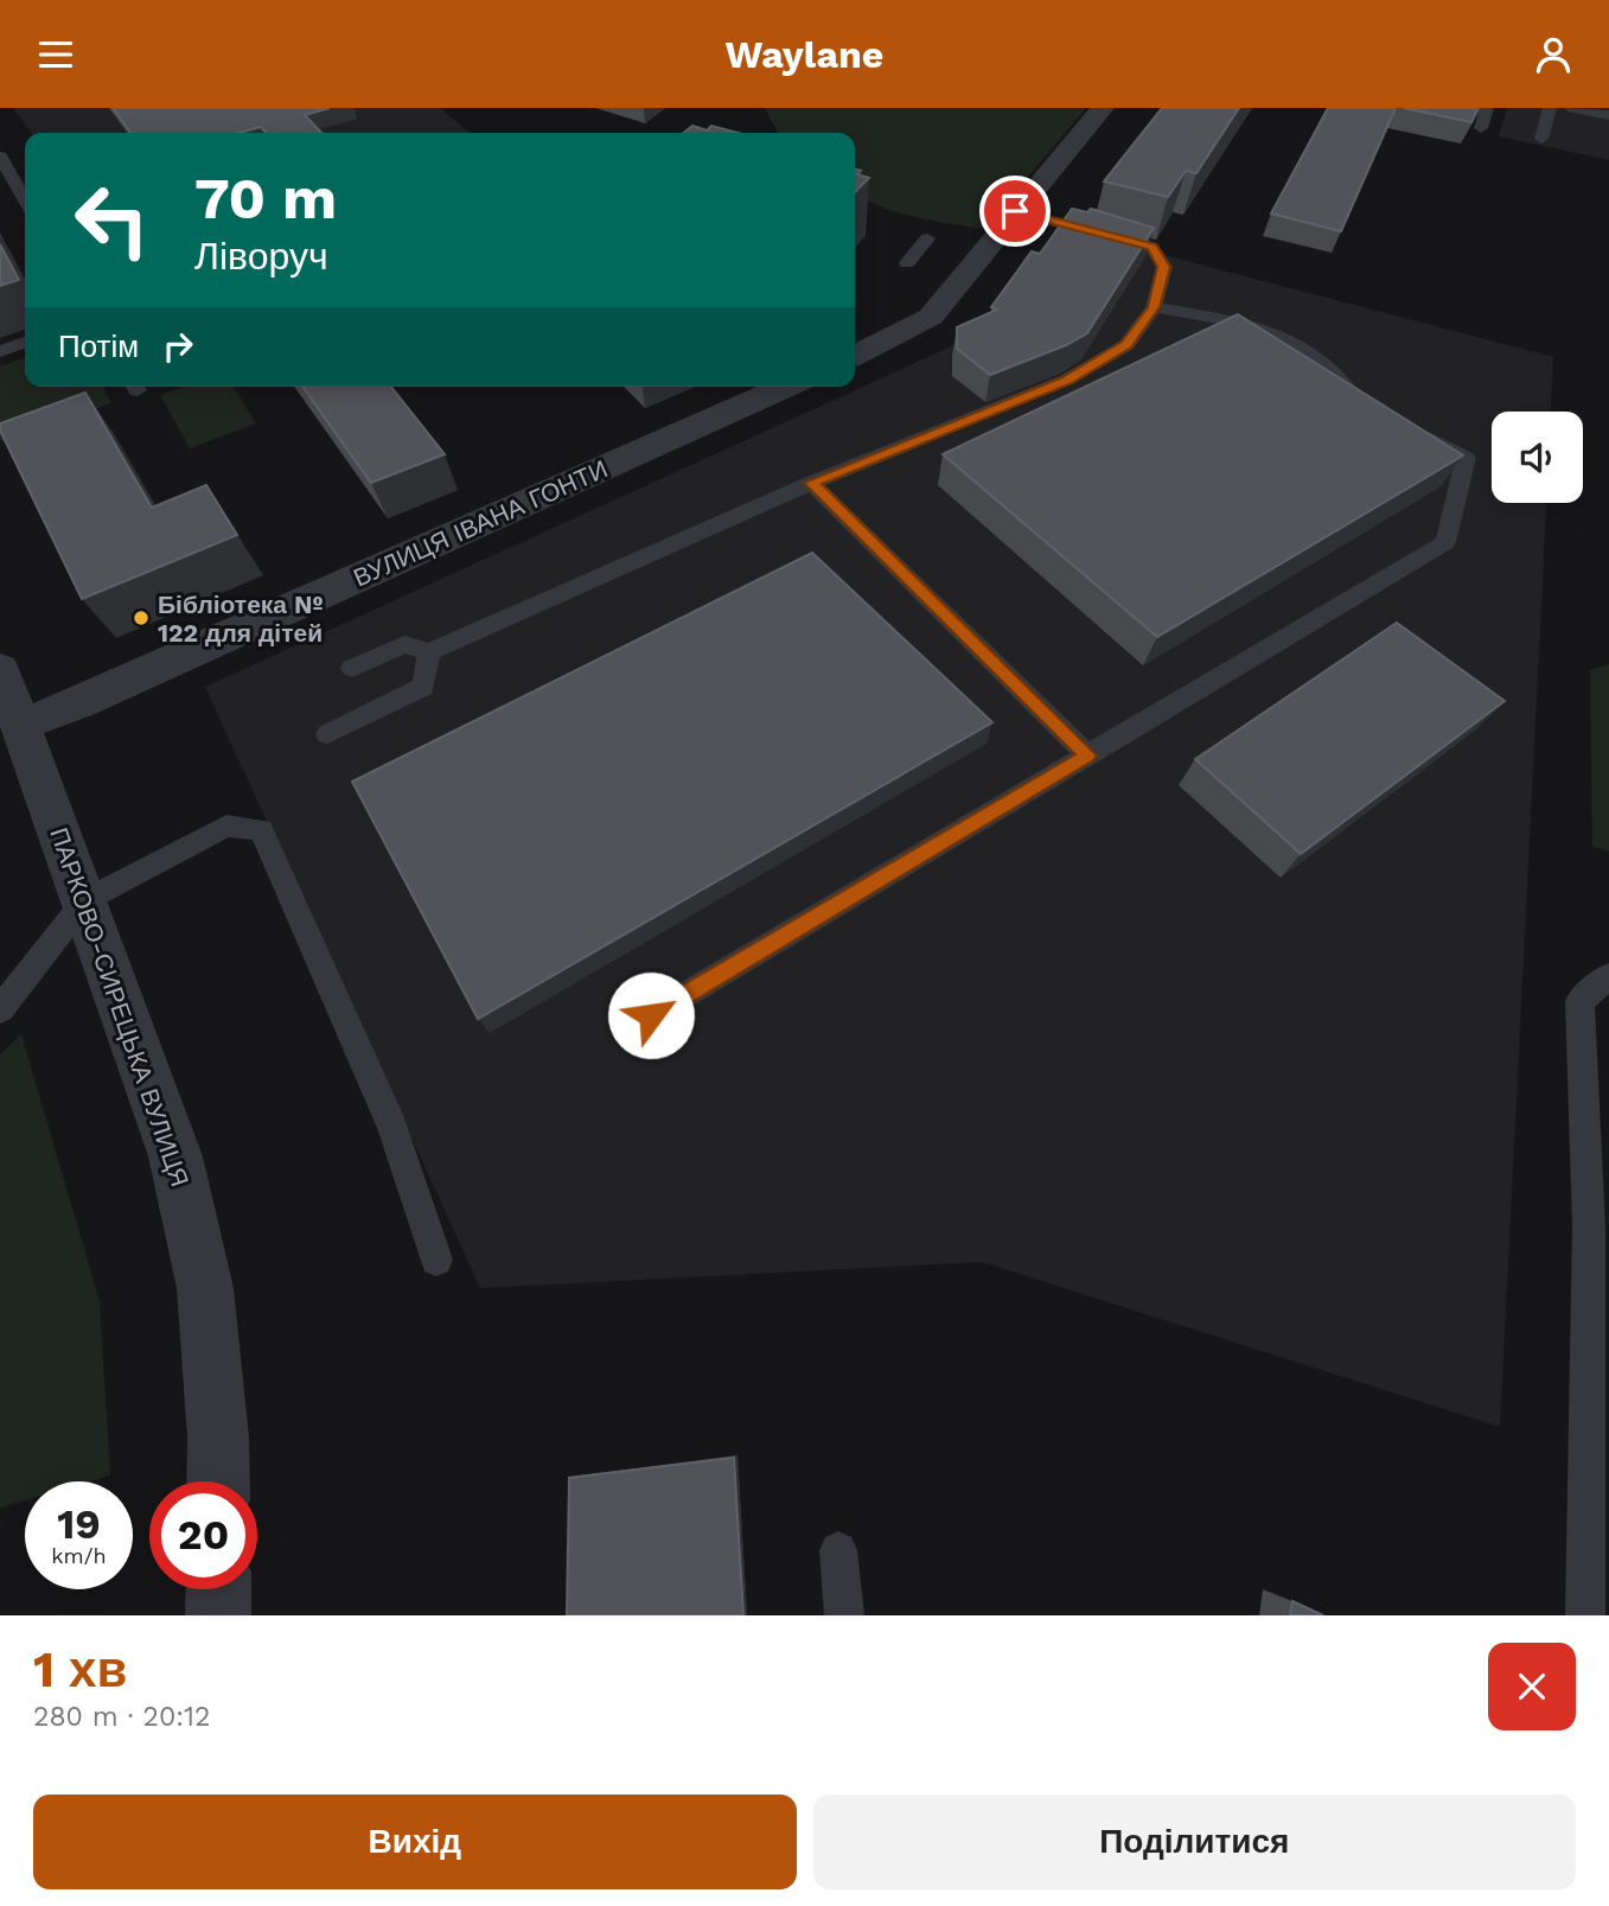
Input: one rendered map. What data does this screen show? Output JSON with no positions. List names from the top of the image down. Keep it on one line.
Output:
{"streets":{"street":["ВУЛИЦЯ ІВАНА ГОНТИ","ПАРКОВО-СИРЕЦЬКА ВУЛИЦЯ"]},"crossings":[["ВУЛИЦЯ ІВАНА ГОНТИ","ПАРКОВО-СИРЕЦЬКА ВУЛИЦЯ"]],"places":["Бібліотека № 122 для дітей"],"page":{"header":"Waylane","turn":["70 m","Ліворуч"],"then":"Потім","speed":"19 km/h","limit":"20","heading":["1 хв","280 m · 20:12"],"buttons":["Вихід","Поділитися"]}}
